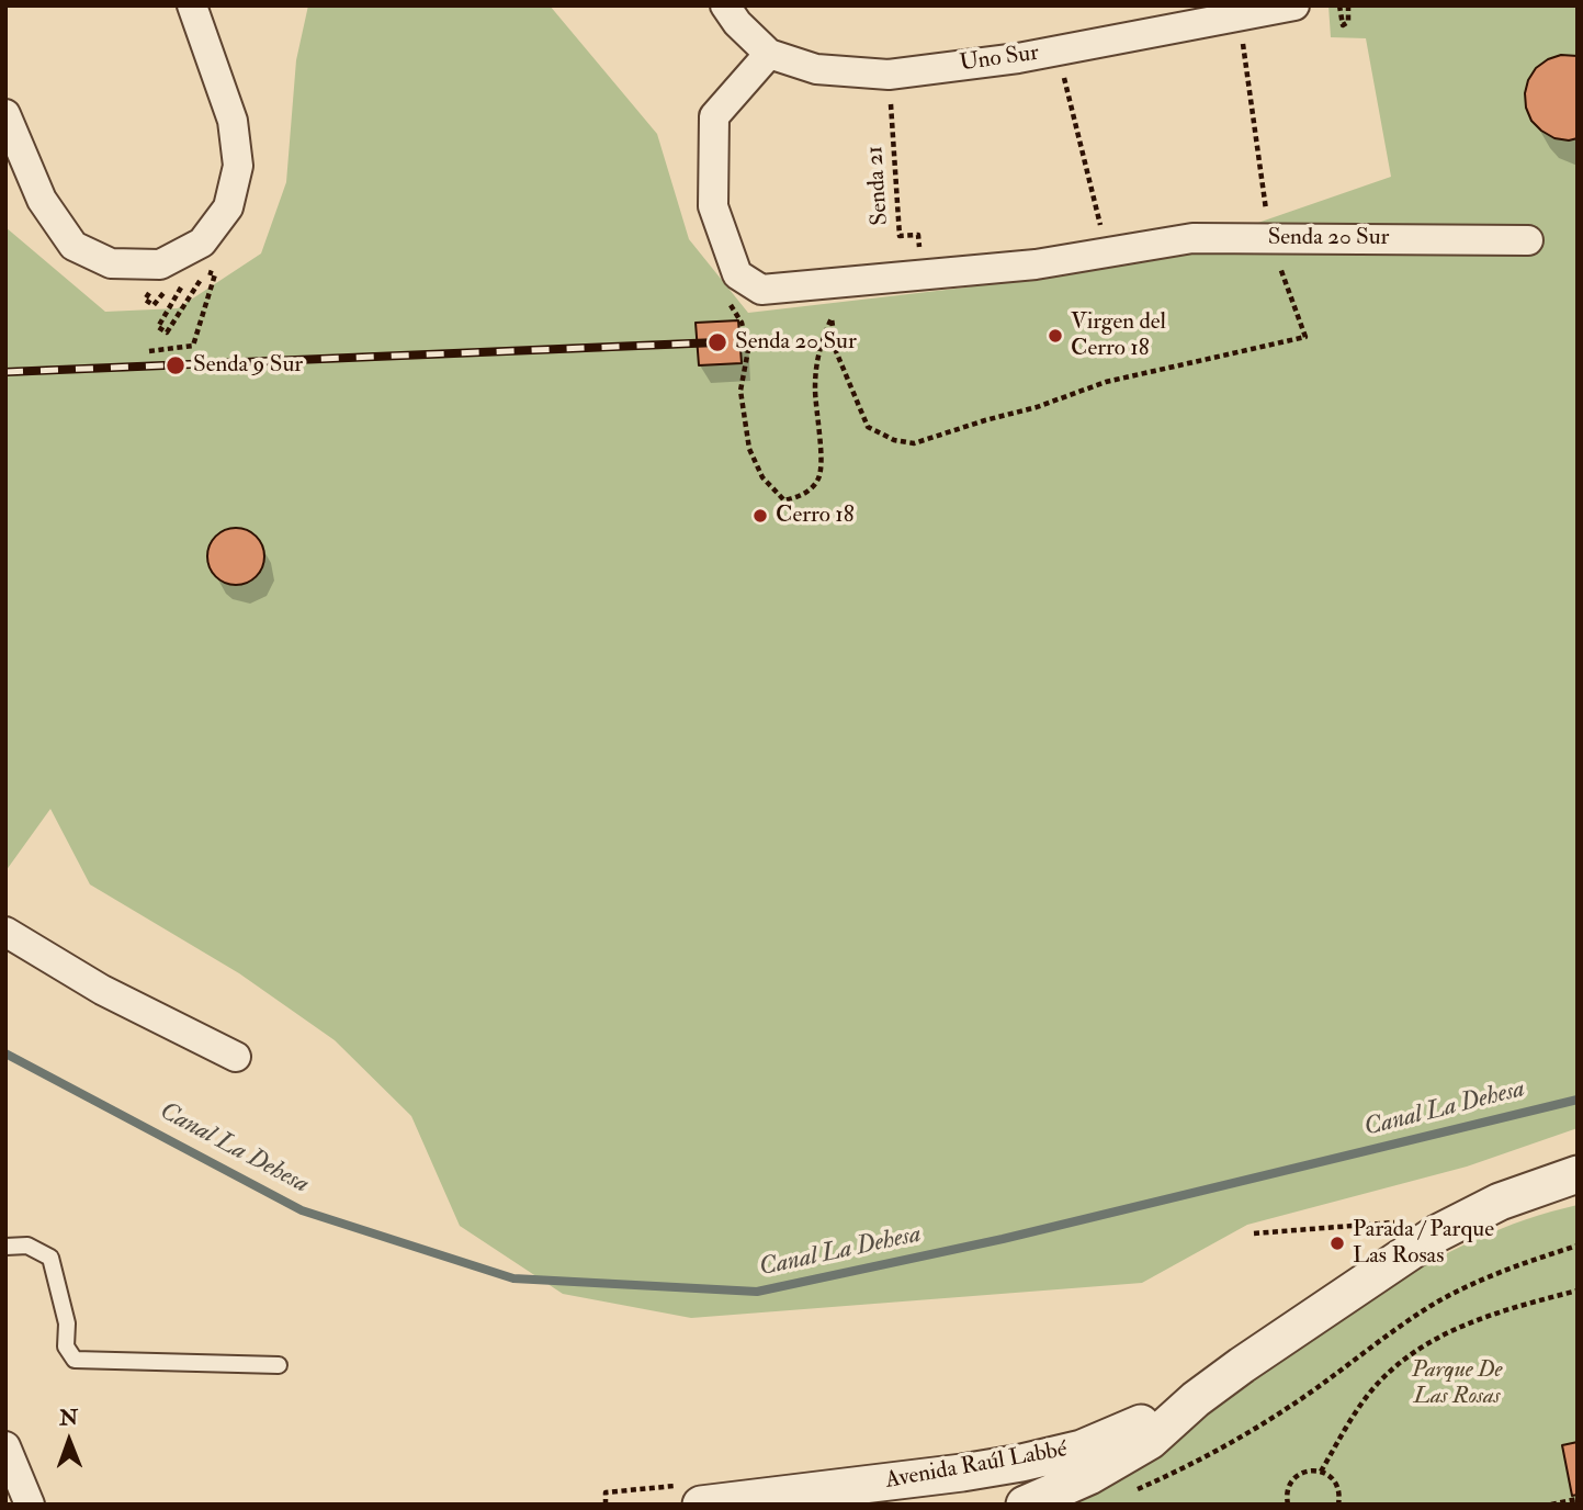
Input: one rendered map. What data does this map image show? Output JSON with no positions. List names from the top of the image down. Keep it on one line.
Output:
{"streets":{"street":["Uno Sur","Senda 20 Sur","Avenida Raúl Labbé"],"path":["Senda 21"]},"crossings":[["Uno Sur","Senda 21"],["Uno Sur","Senda 20 Sur"],["Senda 21","Senda 20 Sur"]],"water":["Canal La Dehesa"],"parks":["Parque De Las Rosas"],"places":["Virgen del Cerro 18","Senda 20 Sur","Senda 9 Sur","Cerro 18","Parada / Parque Las Rosas"],"north":"top"}
